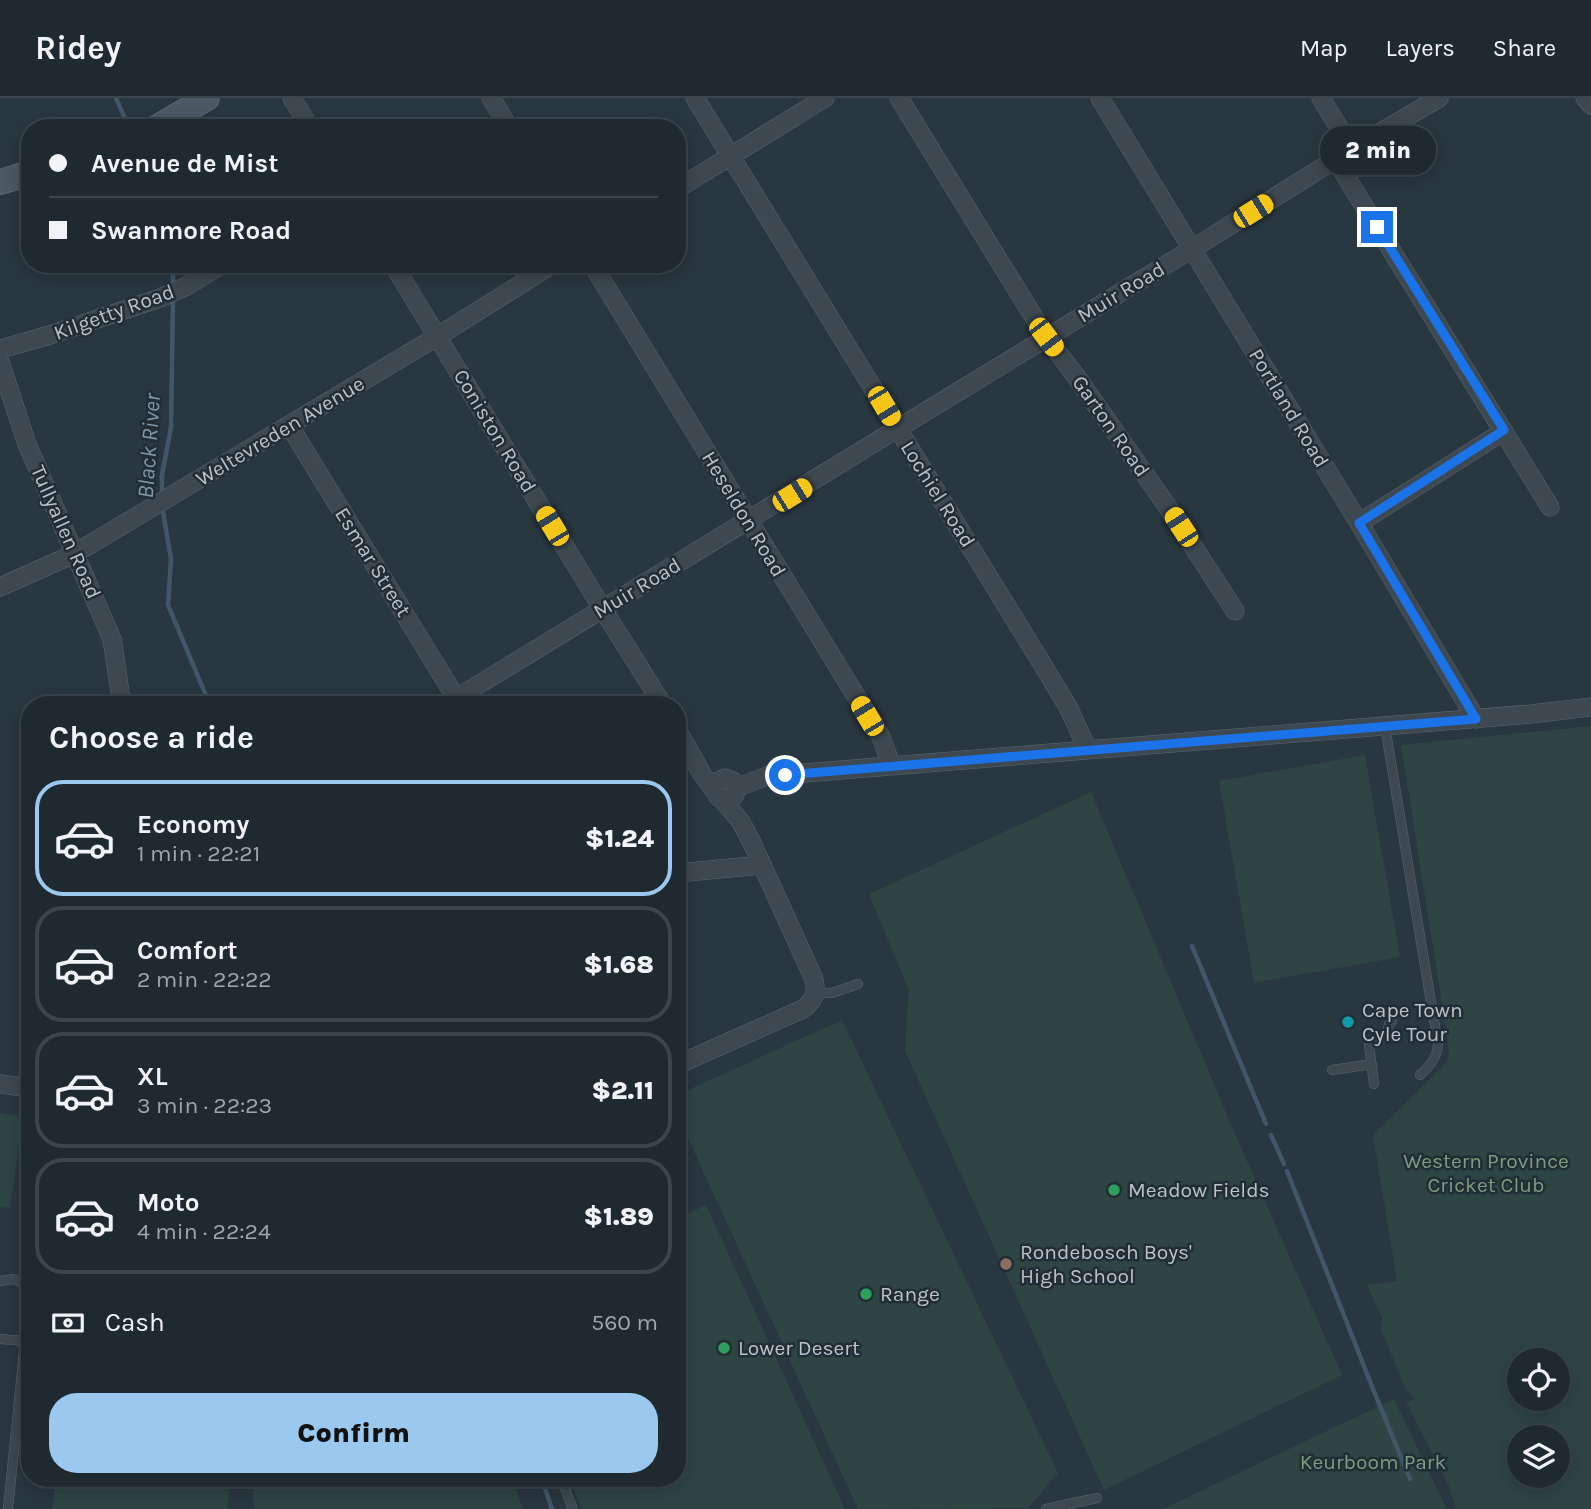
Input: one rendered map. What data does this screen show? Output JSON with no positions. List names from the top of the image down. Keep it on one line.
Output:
{"streets":{"street":["Muir Road","Kilgetty Road","Portland Road","Garton Road","Weltevreden Avenue","Coniston Road","Lochiel Road","Heseldon Road","Tullyallen Road","Esmar Street"]},"crossings":[["Muir Road","Portland Road"],["Muir Road","Garton Road"],["Muir Road","Coniston Road"],["Muir Road","Lochiel Road"],["Muir Road","Heseldon Road"],["Weltevreden Avenue","Coniston Road"],["Weltevreden Avenue","Tullyallen Road"],["Weltevreden Avenue","Esmar Street"]],"water":["Black River"],"parks":["Western Province Cricket Club","Keurboom Park"],"places":["Cape Town Cyle Tour","Meadow Fields","Rondebosch Boys' High School","Range","Lower Desert"],"page":{"header":"Ridey","nav":["Map","Layers","Share"],"banner":["Avenue de Mist","Swanmore Road"],"bubble":"2 min","heading":"Choose a ride","list":[{"name":"Economy","note":"1 min · 22:21","value":"$1.24"},{"name":"Comfort","note":"2 min · 22:22","value":"$1.68"},{"name":"XL","note":"3 min · 22:23","value":"$2.11"},{"name":"Moto","note":"4 min · 22:24","value":"$1.89"}],"pay":["Cash","560 m"],"buttons":"Confirm"}}
